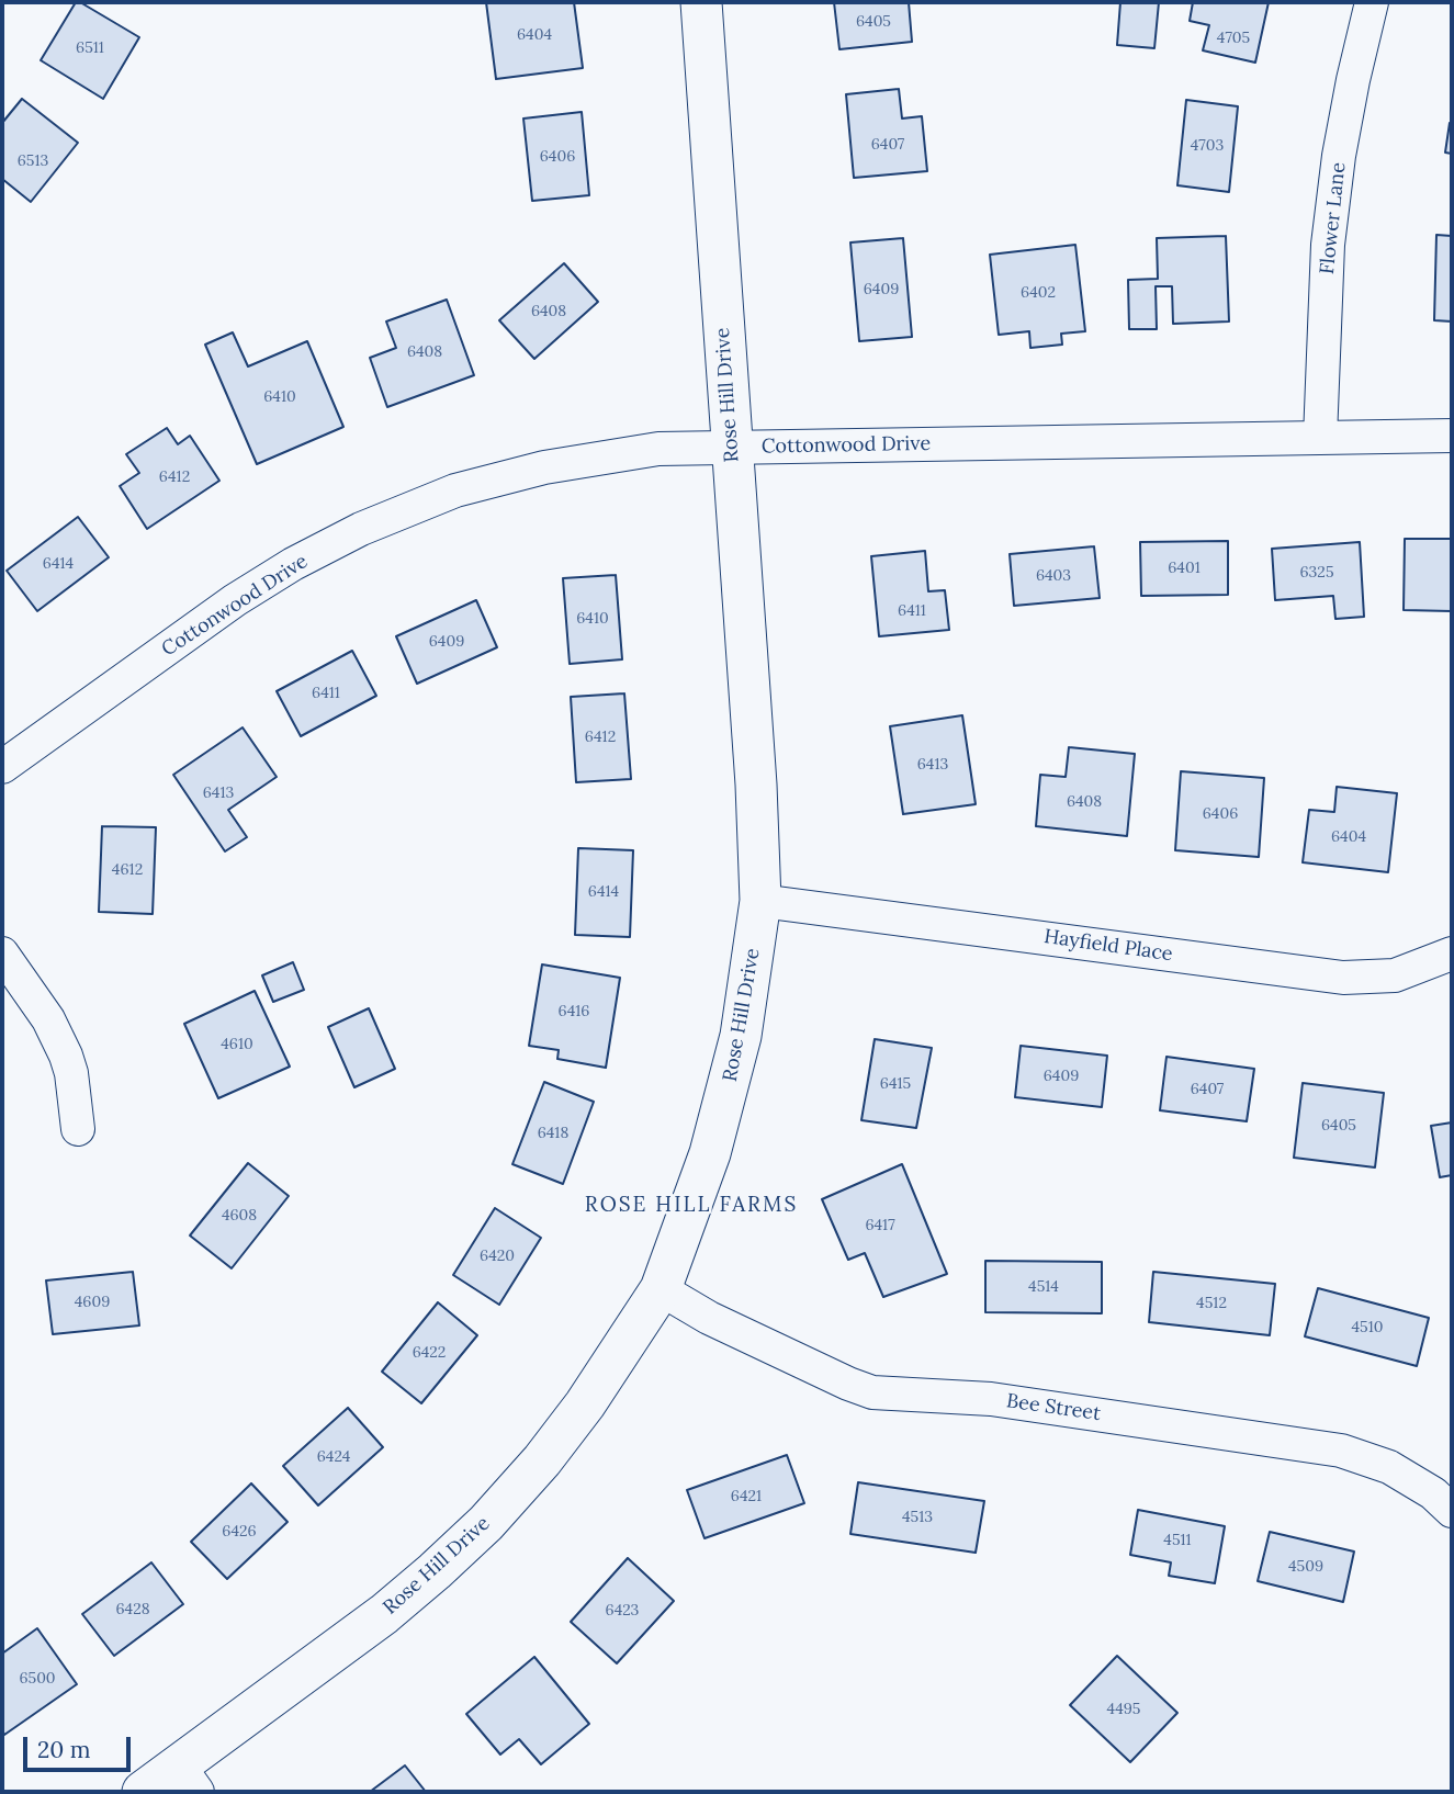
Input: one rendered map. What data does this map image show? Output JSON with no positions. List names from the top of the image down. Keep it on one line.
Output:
{"streets":{"street":["Flower Lane","Rose Hill Drive","Cottonwood Drive","Hayfield Place","Bee Street"]},"crossings":[["Flower Lane","Cottonwood Drive"],["Rose Hill Drive","Cottonwood Drive"],["Rose Hill Drive","Hayfield Place"],["Rose Hill Drive","Bee Street"]],"districts":["ROSE HILL FARMS"],"house_numbers":["6405","6404","4705","6511","6407","4703","6406","6513","6409","6402","6408","6408","6410","6412","6414","6401","6325","6403","6411","6410","6409","6411","6412","6413","6413","6408","6406","6404","4612","6414","6416","4610","6409","6415","6407","6405","6418","4608","6417","6420","4514","4609","4512","4510","6422","6424","6421","4513","6426","4511","4509","6428","6423","6500","4495"],"scale_bar":"20 m"}
